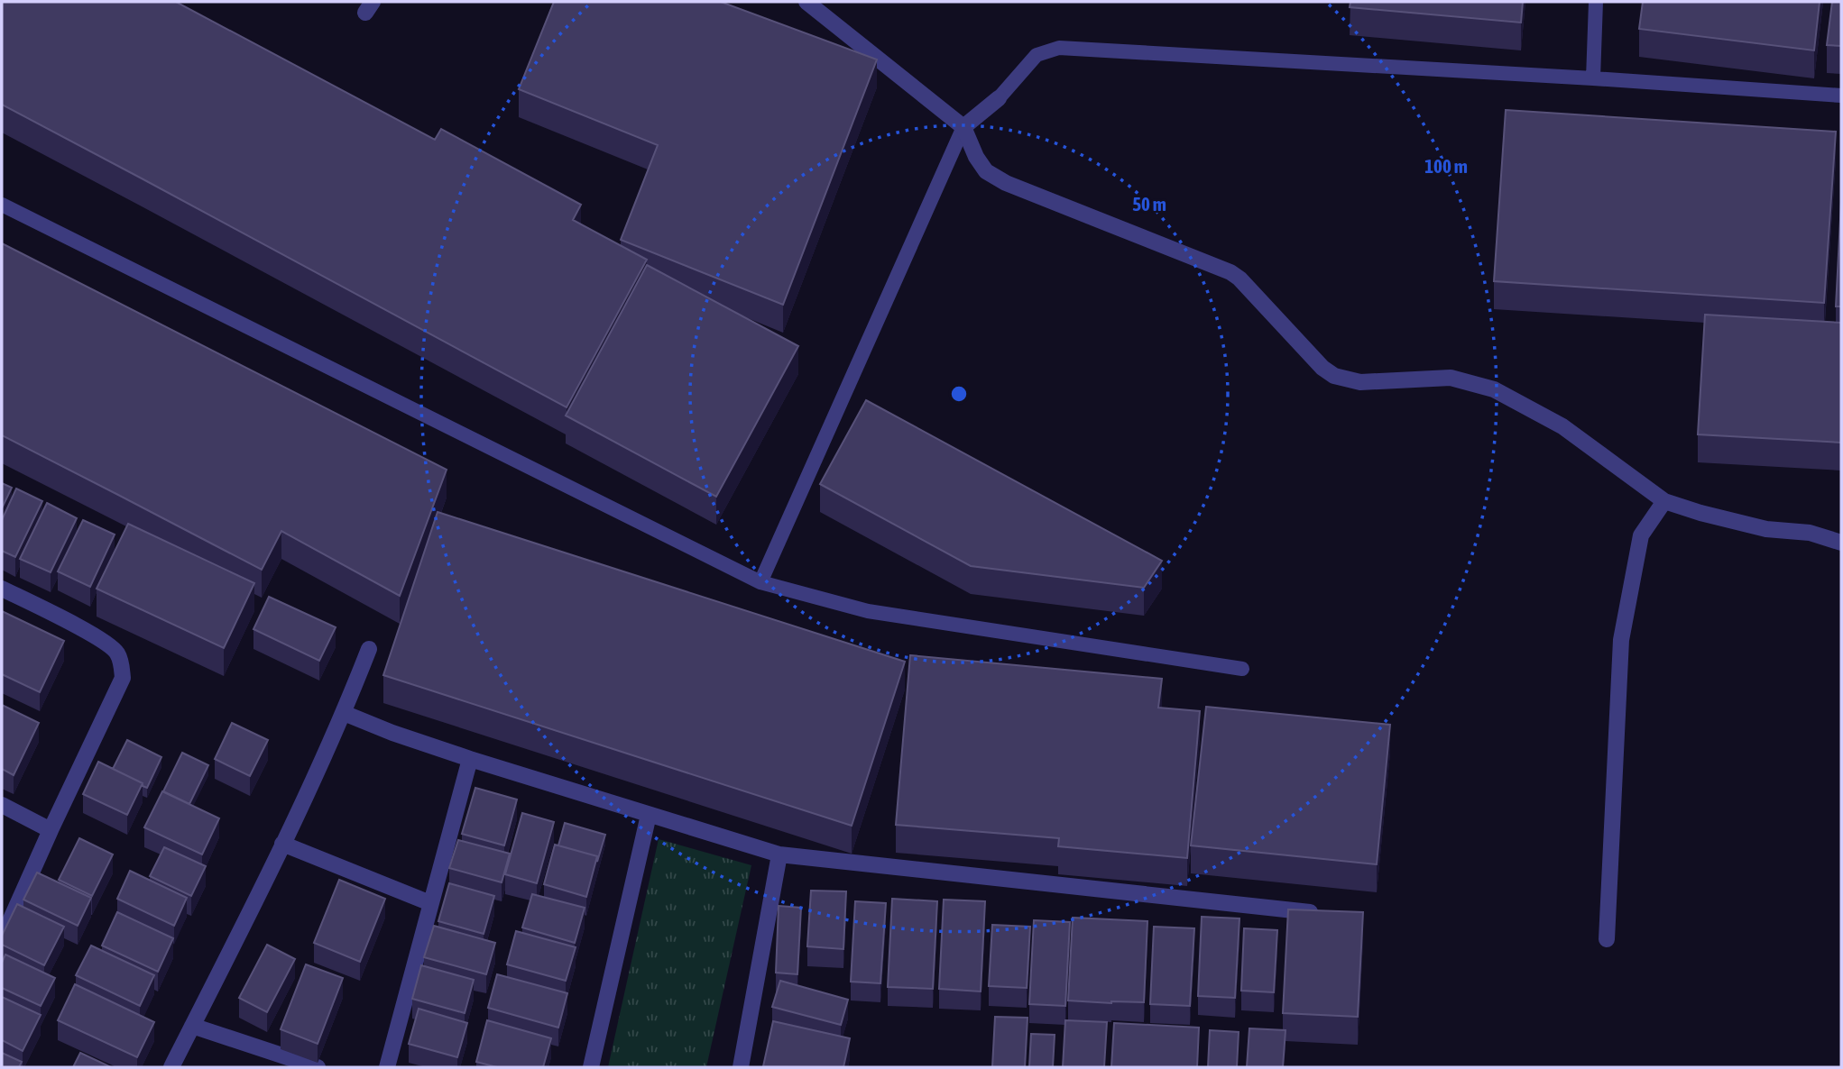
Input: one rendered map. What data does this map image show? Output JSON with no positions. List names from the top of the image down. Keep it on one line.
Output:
{"rings":["100 m","50 m"]}
